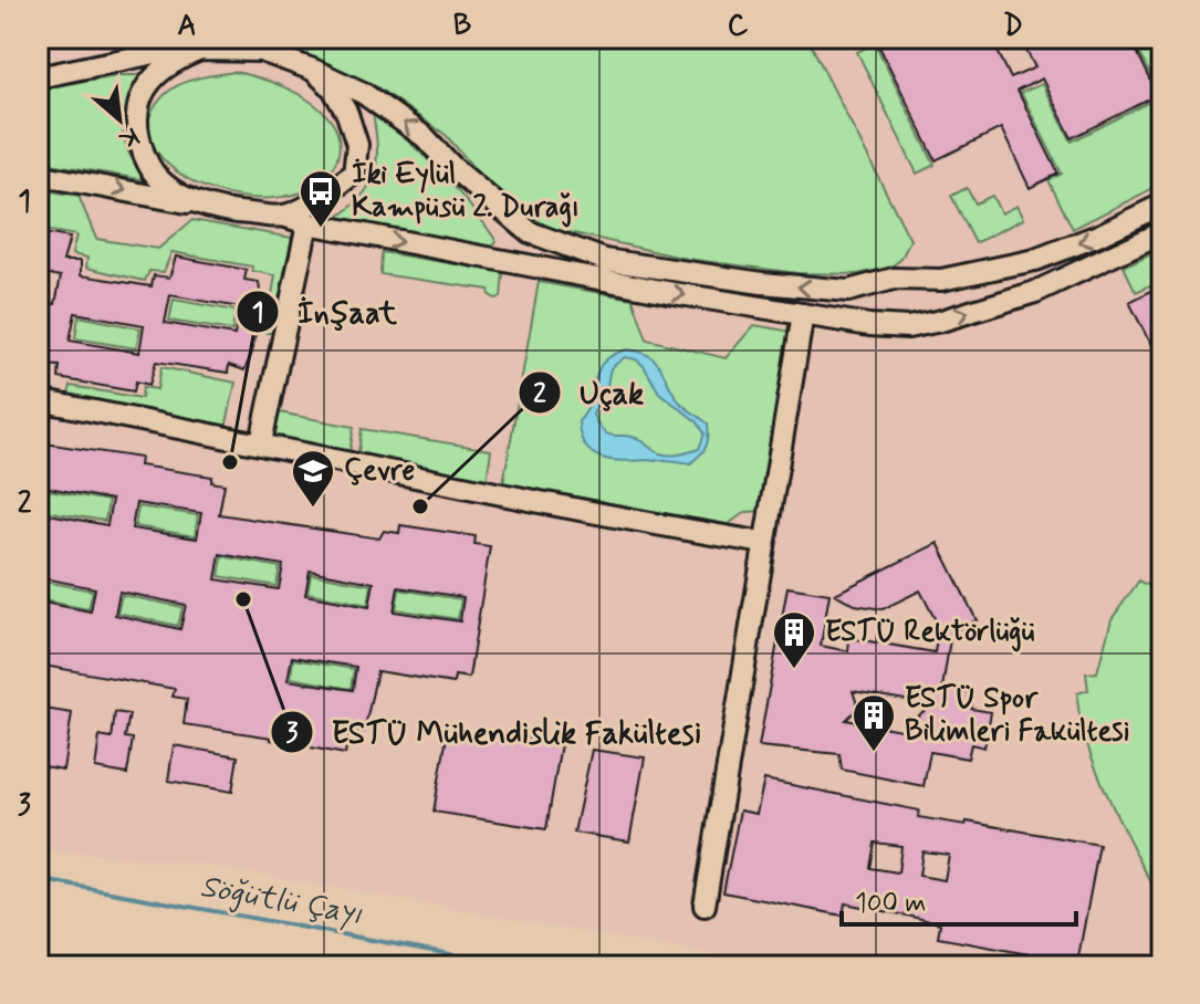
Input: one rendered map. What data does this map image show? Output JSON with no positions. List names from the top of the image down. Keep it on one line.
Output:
{"water":["Söğütlü Çayı"],"places":{"bus stop":["İki Eylül Kampüsü 2. Durağı"],"other":["İnşaat","Uçak","ESTÜ Mühendislik Fakültesi"],"school or university":["Çevre"],"building":["ESTÜ Rektörlüğü","ESTÜ Spor Bilimleri Fakültesi"]},"scale_bar":"100 m","north":"bottom right","grid":{"columns":["A","B","C","D"],"rows":["1","2","3"]}}
